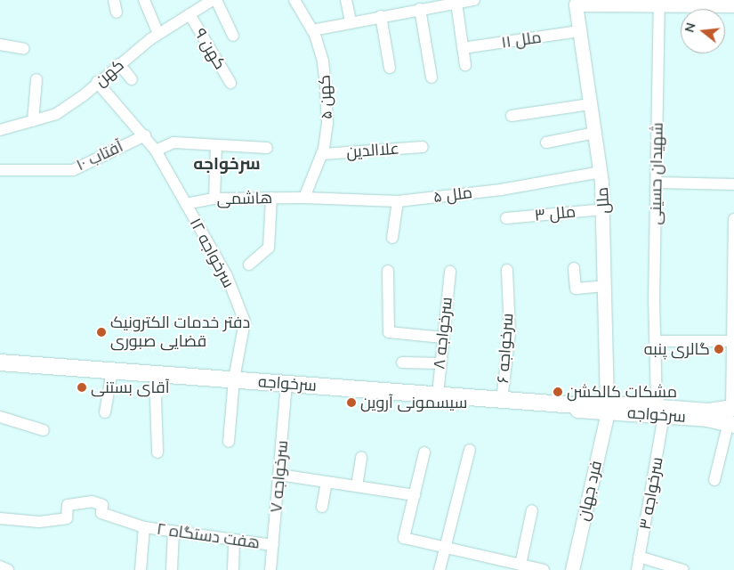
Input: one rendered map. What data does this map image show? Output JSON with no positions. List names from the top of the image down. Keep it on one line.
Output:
{"streets":{"main road":["سرخواجه"],"street":["۱۱ ملل","۹ کهن","کهن","۵ کهن","علاالدین","۱۰ آفتاب","شهیدان حسینی","ملل ۵","هاشمی","ملل","ملل ۳","۱۲ سرخواجه","۸ سرخواجه","سرخواجه ۶","سرخواجه ۷","فرد جهان","سرخواجه ۳","هفت دستگاه ۲"]},"crossings":[["۱۱ ملل","ملل"],["۹ کهن","کهن"],["کهن","۱۲ سرخواجه"],["۵ کهن","علاالدین"],["۵ کهن","ملل ۵"],["۵ کهن","هاشمی"],["۱۰ آفتاب","۱۲ سرخواجه"],["شهیدان حسینی","سرخواجه"],["شهیدان حسینی","سرخواجه ۳"],["ملل ۵","هاشمی"],["ملل ۵","ملل"],["هاشمی","۱۲ سرخواجه"],["ملل","ملل ۳"],["ملل","سرخواجه"],["ملل","فرد جهان"],["۱۲ سرخواجه","سرخواجه"],["۸ سرخواجه","سرخواجه"],["سرخواجه ۶","سرخواجه"],["سرخواجه","سرخواجه ۷"],["سرخواجه","فرد جهان"],["سرخواجه","سرخواجه ۳"],["سرخواجه ۷","هفت دستگاه ۲"]],"districts":["سرخواجه"],"places":["دفتر خدمات الکترونیک قضایی صبوری","گالری پنبه","آقای بستنی","مشکات کالکشن","سیسمونی آروین"],"north":"left"}
